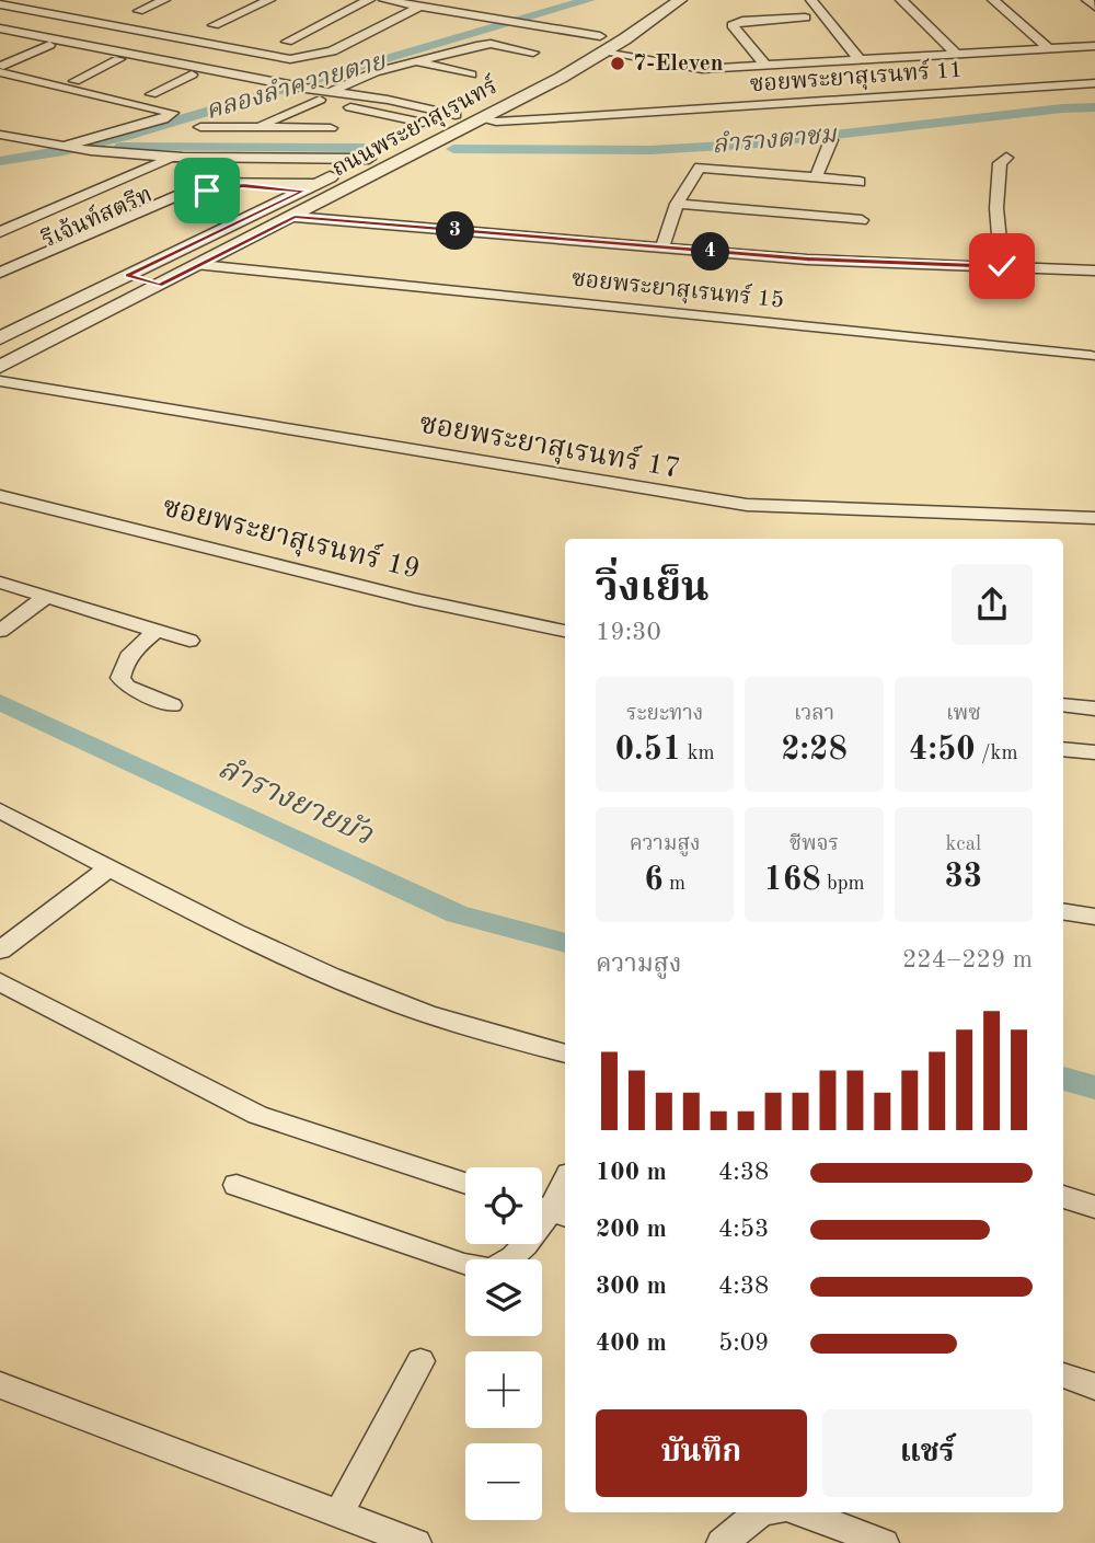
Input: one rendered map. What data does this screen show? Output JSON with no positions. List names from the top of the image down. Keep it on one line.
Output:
{"streets":{"street":["ซอยพระยาสุเรนทร์ 11","ถนนพระยาสุเรนทร์","รีเจ้นท์สตรีท","ซอยพระยาสุเรนทร์ 15","ซอยพระยาสุเรนทร์ 17","ซอยพระยาสุเรนทร์ 19"]},"crossings":[["ซอยพระยาสุเรนทร์ 11","ถนนพระยาสุเรนทร์"],["ถนนพระยาสุเรนทร์","รีเจ้นท์สตรีท"],["ถนนพระยาสุเรนทร์","ซอยพระยาสุเรนทร์ 15"]],"water":["คลองลำควายตาย","ลำรางตาชม","ลำรางยายบัว"],"places":["7-Eleven"],"page":{"pins":["3","4"],"heading":["วิ่งเย็น","19:30"],"stats":[["ระยะทาง","0.51 km"],["เวลา","2:28"],["เพซ","4:50 /km"],["ความสูง","6 m"],["ชีพจร","168 bpm"],["kcal","33"]],"chart":["ความสูง","224–229 m"],"list":[{"name":"100 m","note":"4:38"},{"name":"200 m","note":"4:53"},{"name":"300 m","note":"4:38"},{"name":"400 m","note":"5:09"}],"map_buttons":["+","−"],"buttons":["บันทึก","แชร์"]}}
